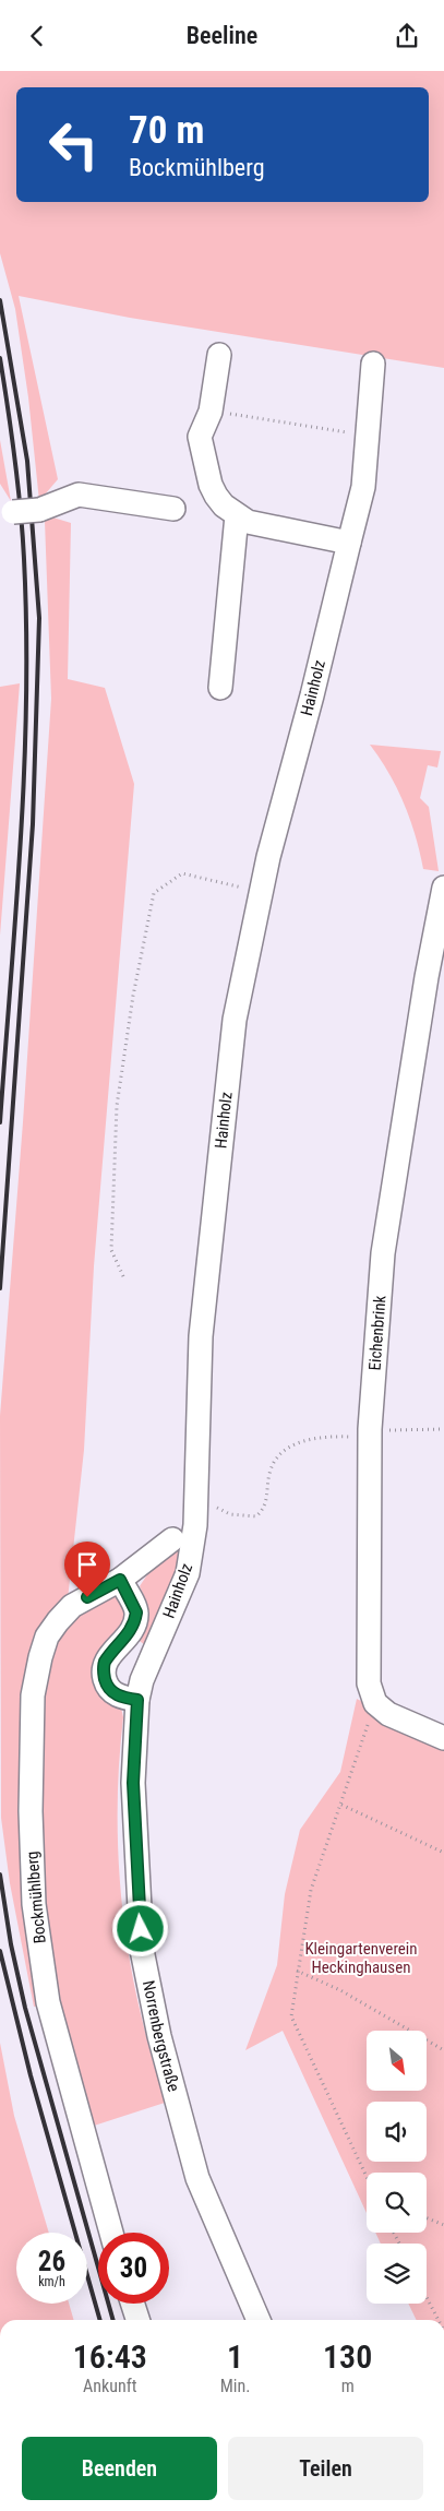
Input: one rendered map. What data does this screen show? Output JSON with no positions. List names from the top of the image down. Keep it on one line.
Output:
{"streets":{"street":["Hainholz","Eichenbrink","Bockmühlberg","Norrenbergstraße"]},"crossings":[["Hainholz","Norrenbergstraße"]],"parks":["Kleingartenverein Heckinghausen"],"north":"bottom right","page":{"header":"Beeline","turn":["70 m","Bockmühlberg"],"speed":"26 km/h","limit":"30","eta":["16:43","Ankunft","1","Min.","130","m"],"buttons":["Beenden","Teilen"]}}
